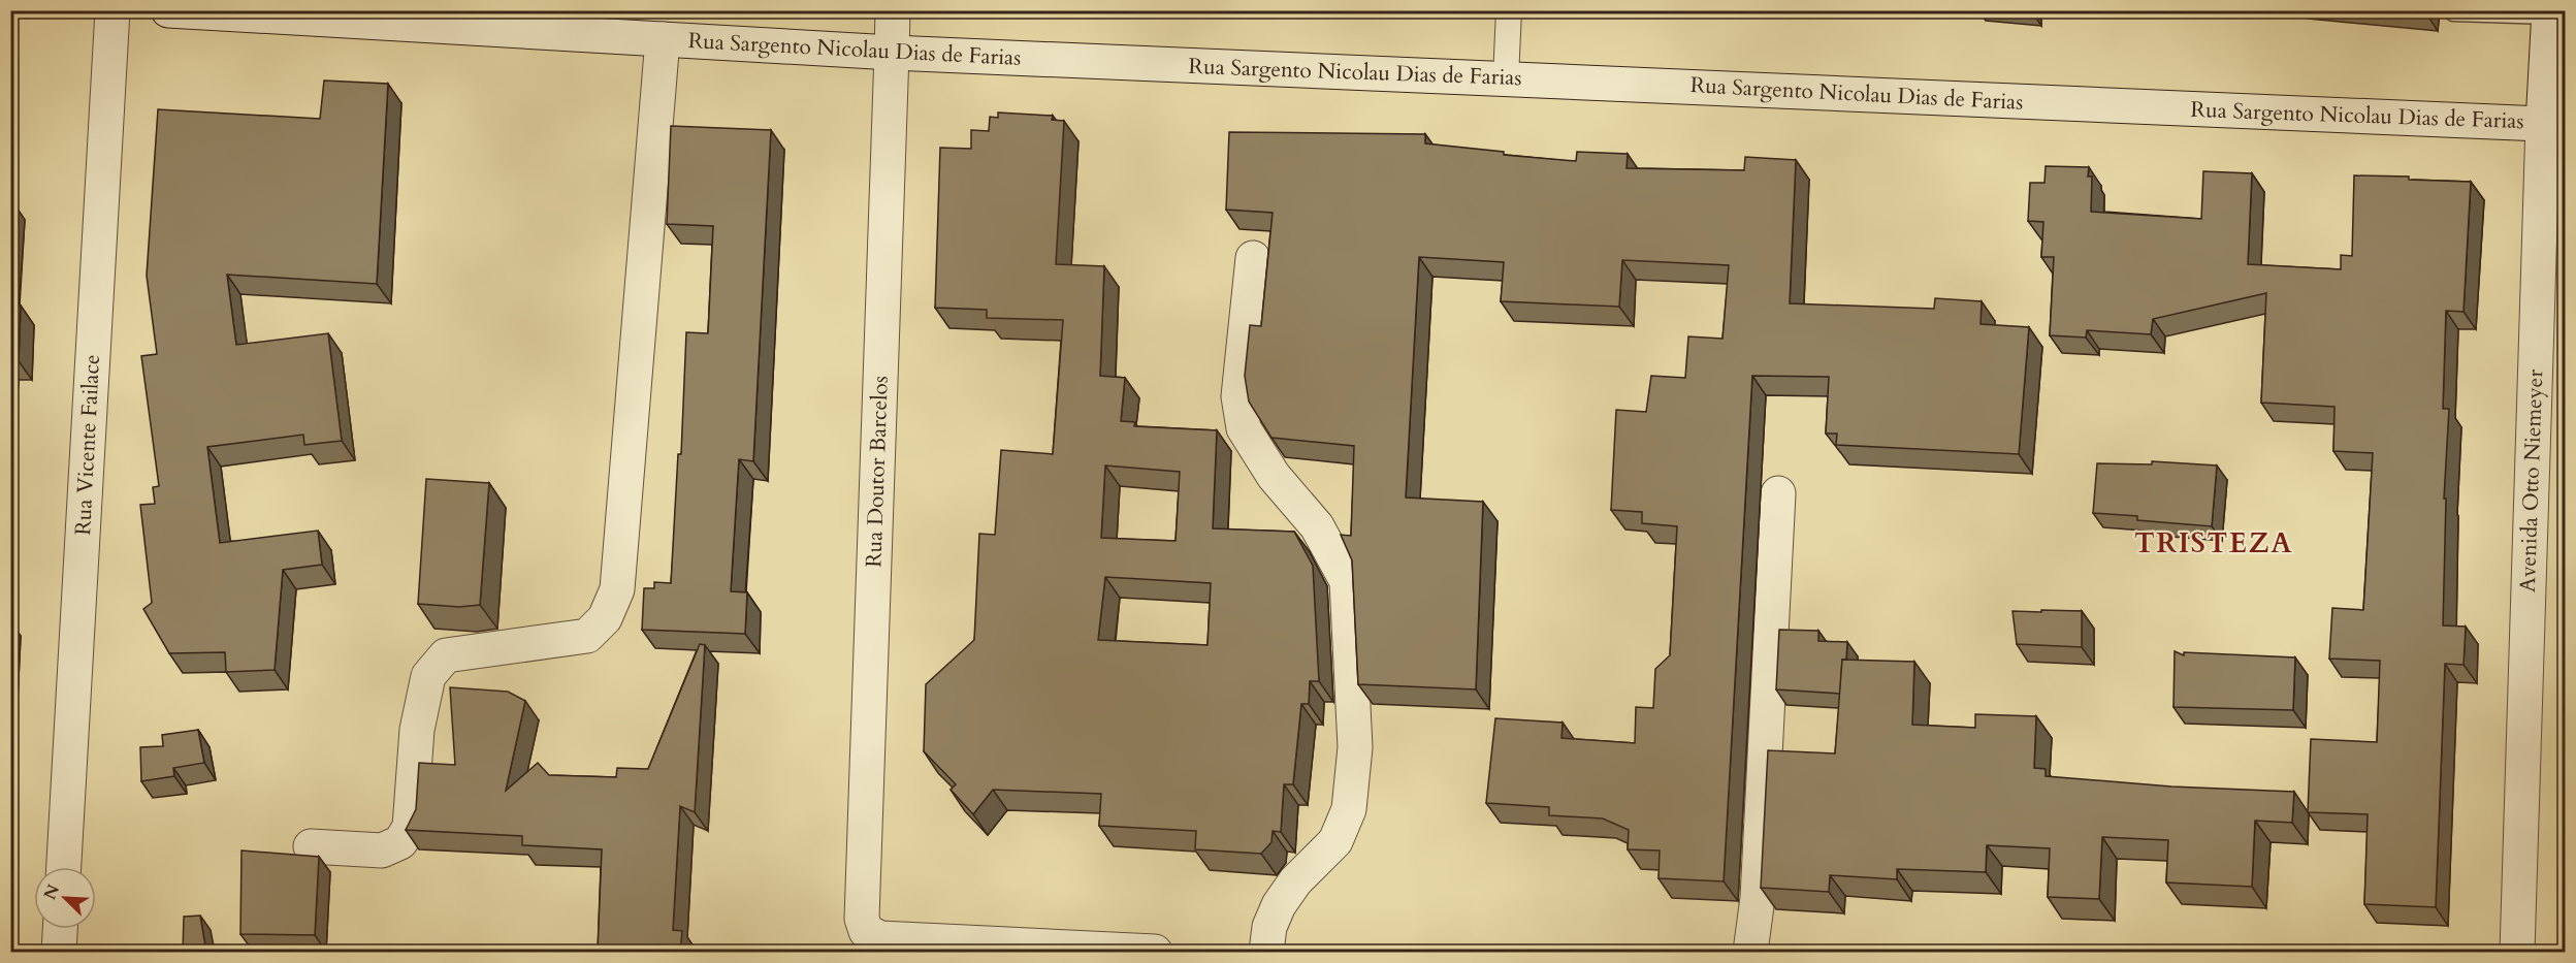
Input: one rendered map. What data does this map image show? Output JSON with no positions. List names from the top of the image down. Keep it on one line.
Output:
{"streets":{"street":["Rua Sargento Nicolau Dias de Farias","Rua Vicente Failace","Rua Doutor Barcelos","Avenida Otto Niemeyer"]},"crossings":[["Rua Sargento Nicolau Dias de Farias","Rua Doutor Barcelos"],["Rua Sargento Nicolau Dias de Farias","Avenida Otto Niemeyer"]],"districts":["TRISTEZA"],"north":"top left"}
